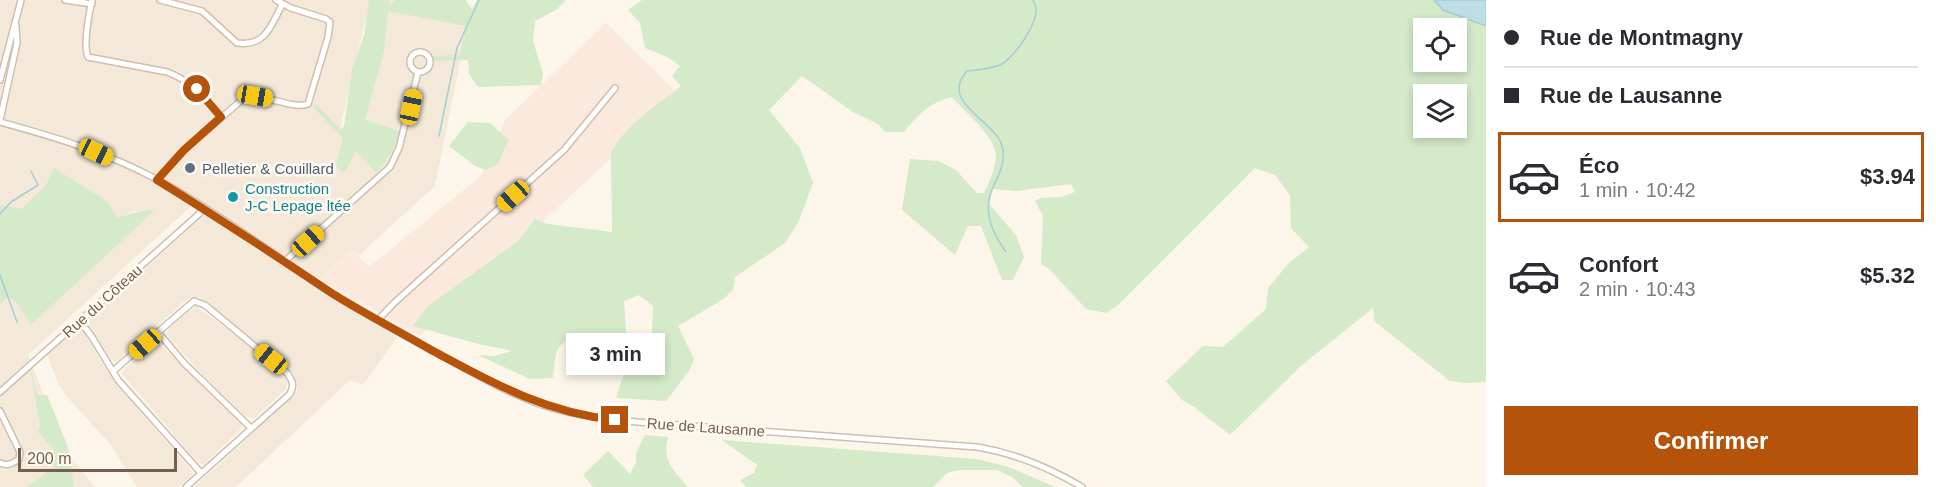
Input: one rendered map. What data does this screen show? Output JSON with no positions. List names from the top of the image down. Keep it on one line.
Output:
{"streets":{"street":["Rue du Côteau","Rue de Lausanne"]},"crossings":[["Rue du Côteau","Rue de Lausanne"]],"places":["Pelletier & Couillard","Construction J-C Lepage ltée"],"scale_bar":"200 m","page":{"banner":["Rue de Montmagny","Rue de Lausanne"],"list":[{"name":"Éco","note":"1 min · 10:42","value":"$3.94"},{"name":"Confort","note":"2 min · 10:43","value":"$5.32"}],"bubble":"3 min","buttons":"Confirmer","scale":"200 m"}}
